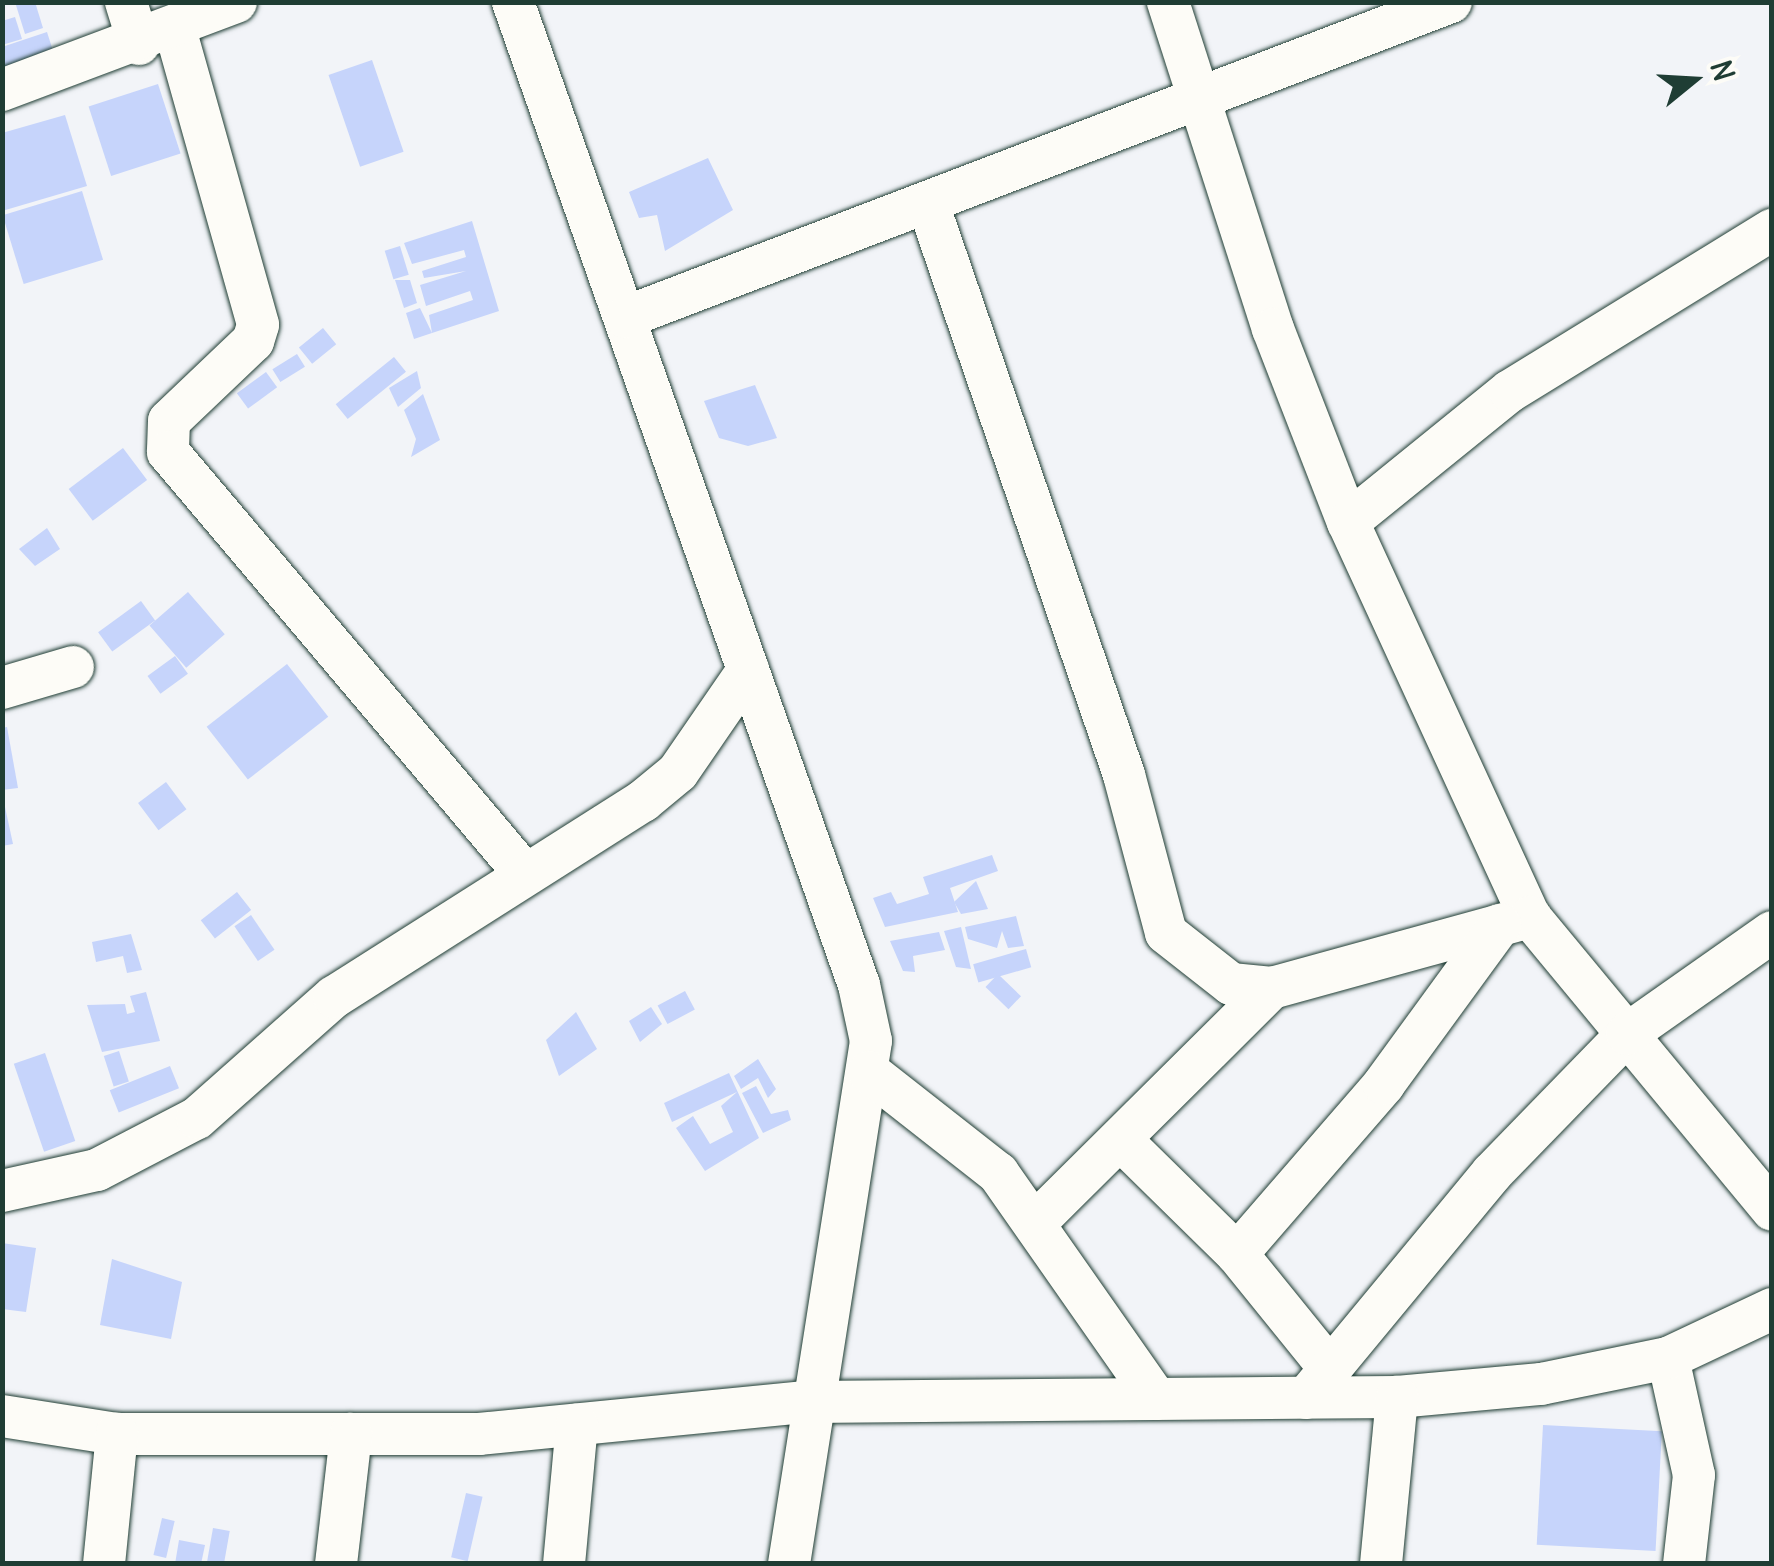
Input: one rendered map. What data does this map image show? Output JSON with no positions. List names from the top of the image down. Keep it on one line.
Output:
{"north":"right"}
